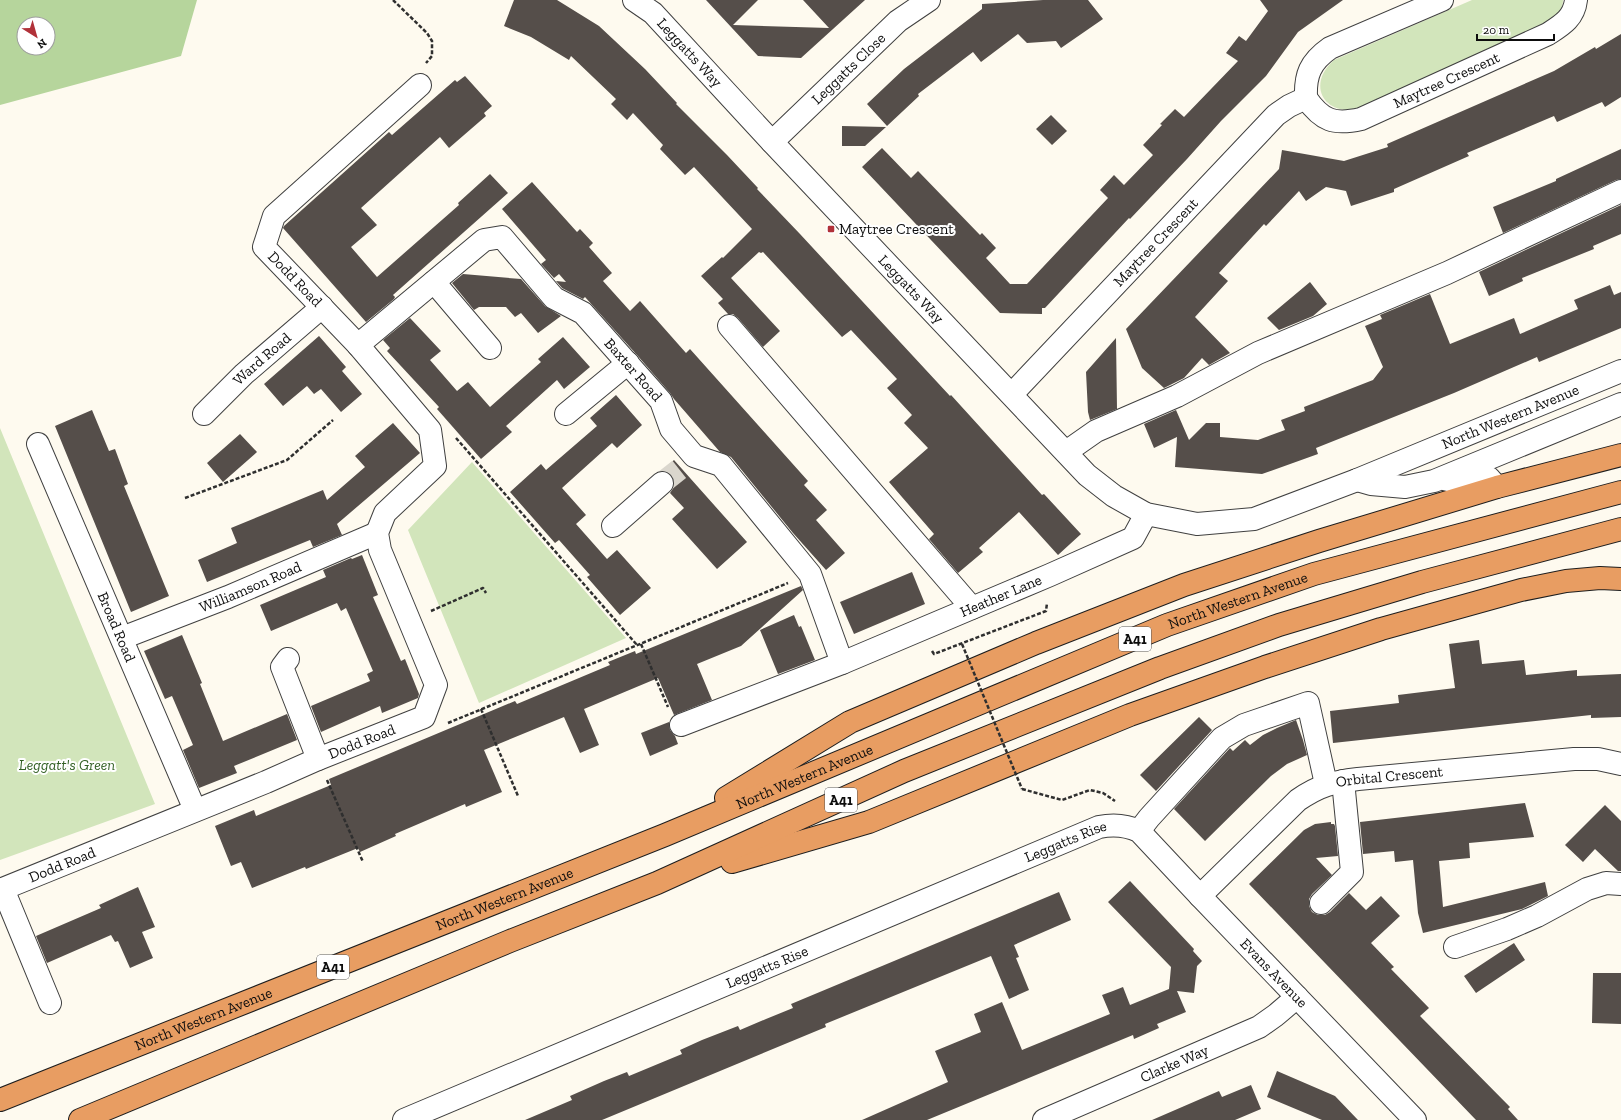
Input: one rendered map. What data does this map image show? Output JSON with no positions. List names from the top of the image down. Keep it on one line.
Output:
{"streets":{"highway":["North Western Avenue","A41"],"street":["Leggatts Way","Leggatts Close","Maytree Crescent","Dodd Road","Ward Road","Baxter Road","Williamson Road","Heather Lane","Broad Road","Orbital Crescent","Leggatts Rise","Evans Avenue","Clarke Way"]},"crossings":[["Leggatts Way","Leggatts Close"],["Leggatts Way","Maytree Crescent"],["Leggatts Way","North Western Avenue"],["Dodd Road","Ward Road"],["Dodd Road","Baxter Road"],["Dodd Road","Broad Road"],["Baxter Road","Heather Lane"],["North Western Avenue","Heather Lane"],["Williamson Road","Broad Road"],["Orbital Crescent","Evans Avenue"],["Leggatts Rise","Evans Avenue"],["Evans Avenue","Clarke Way"]],"parks":["Leggatt's Green"],"places":{"transit":["Maytree Crescent"]},"scale_bar":"20 m","north":"bottom right"}
